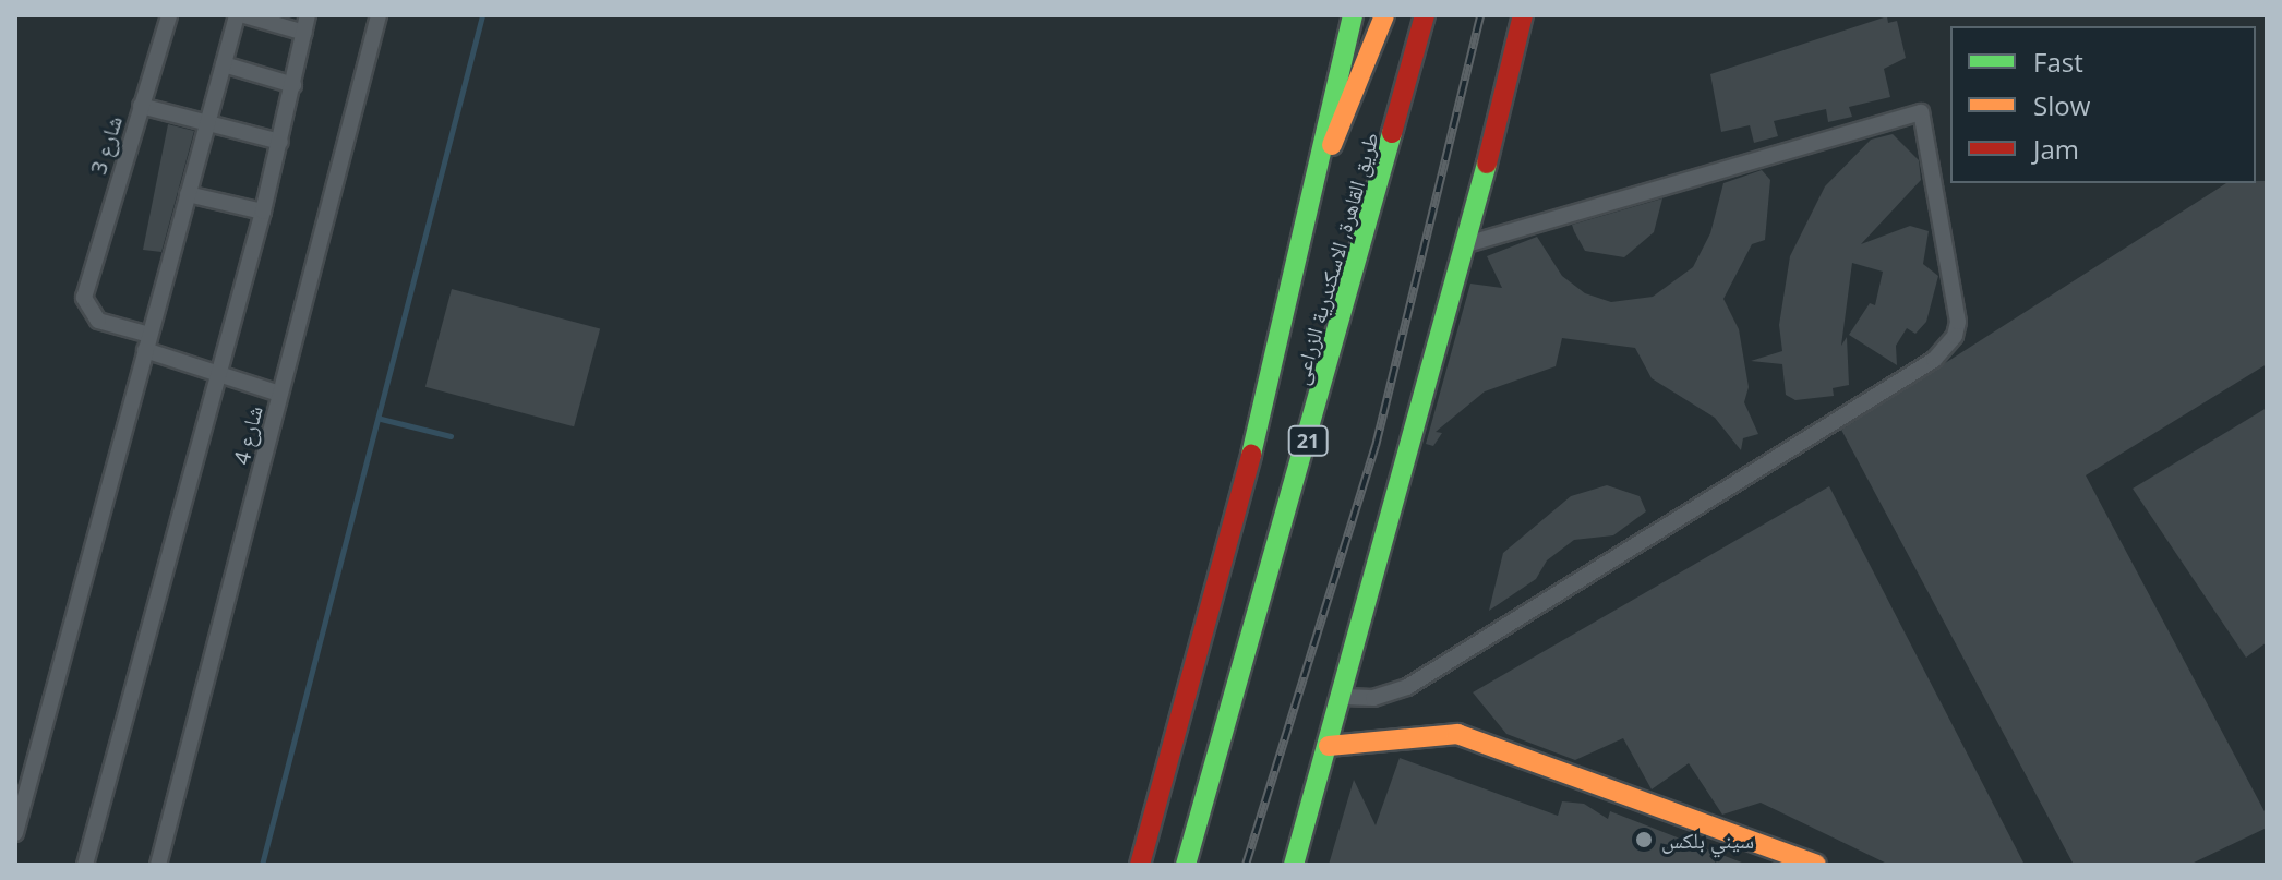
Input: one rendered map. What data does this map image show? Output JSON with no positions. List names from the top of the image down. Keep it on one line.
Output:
{"streets":{"main road":["طريق القاهرة, الاسكندرية الزراعى","21"],"street":["شارع 3","شارع 4"]},"places":["سيني بلكس"],"legend":["Fast","Slow","Jam"]}
